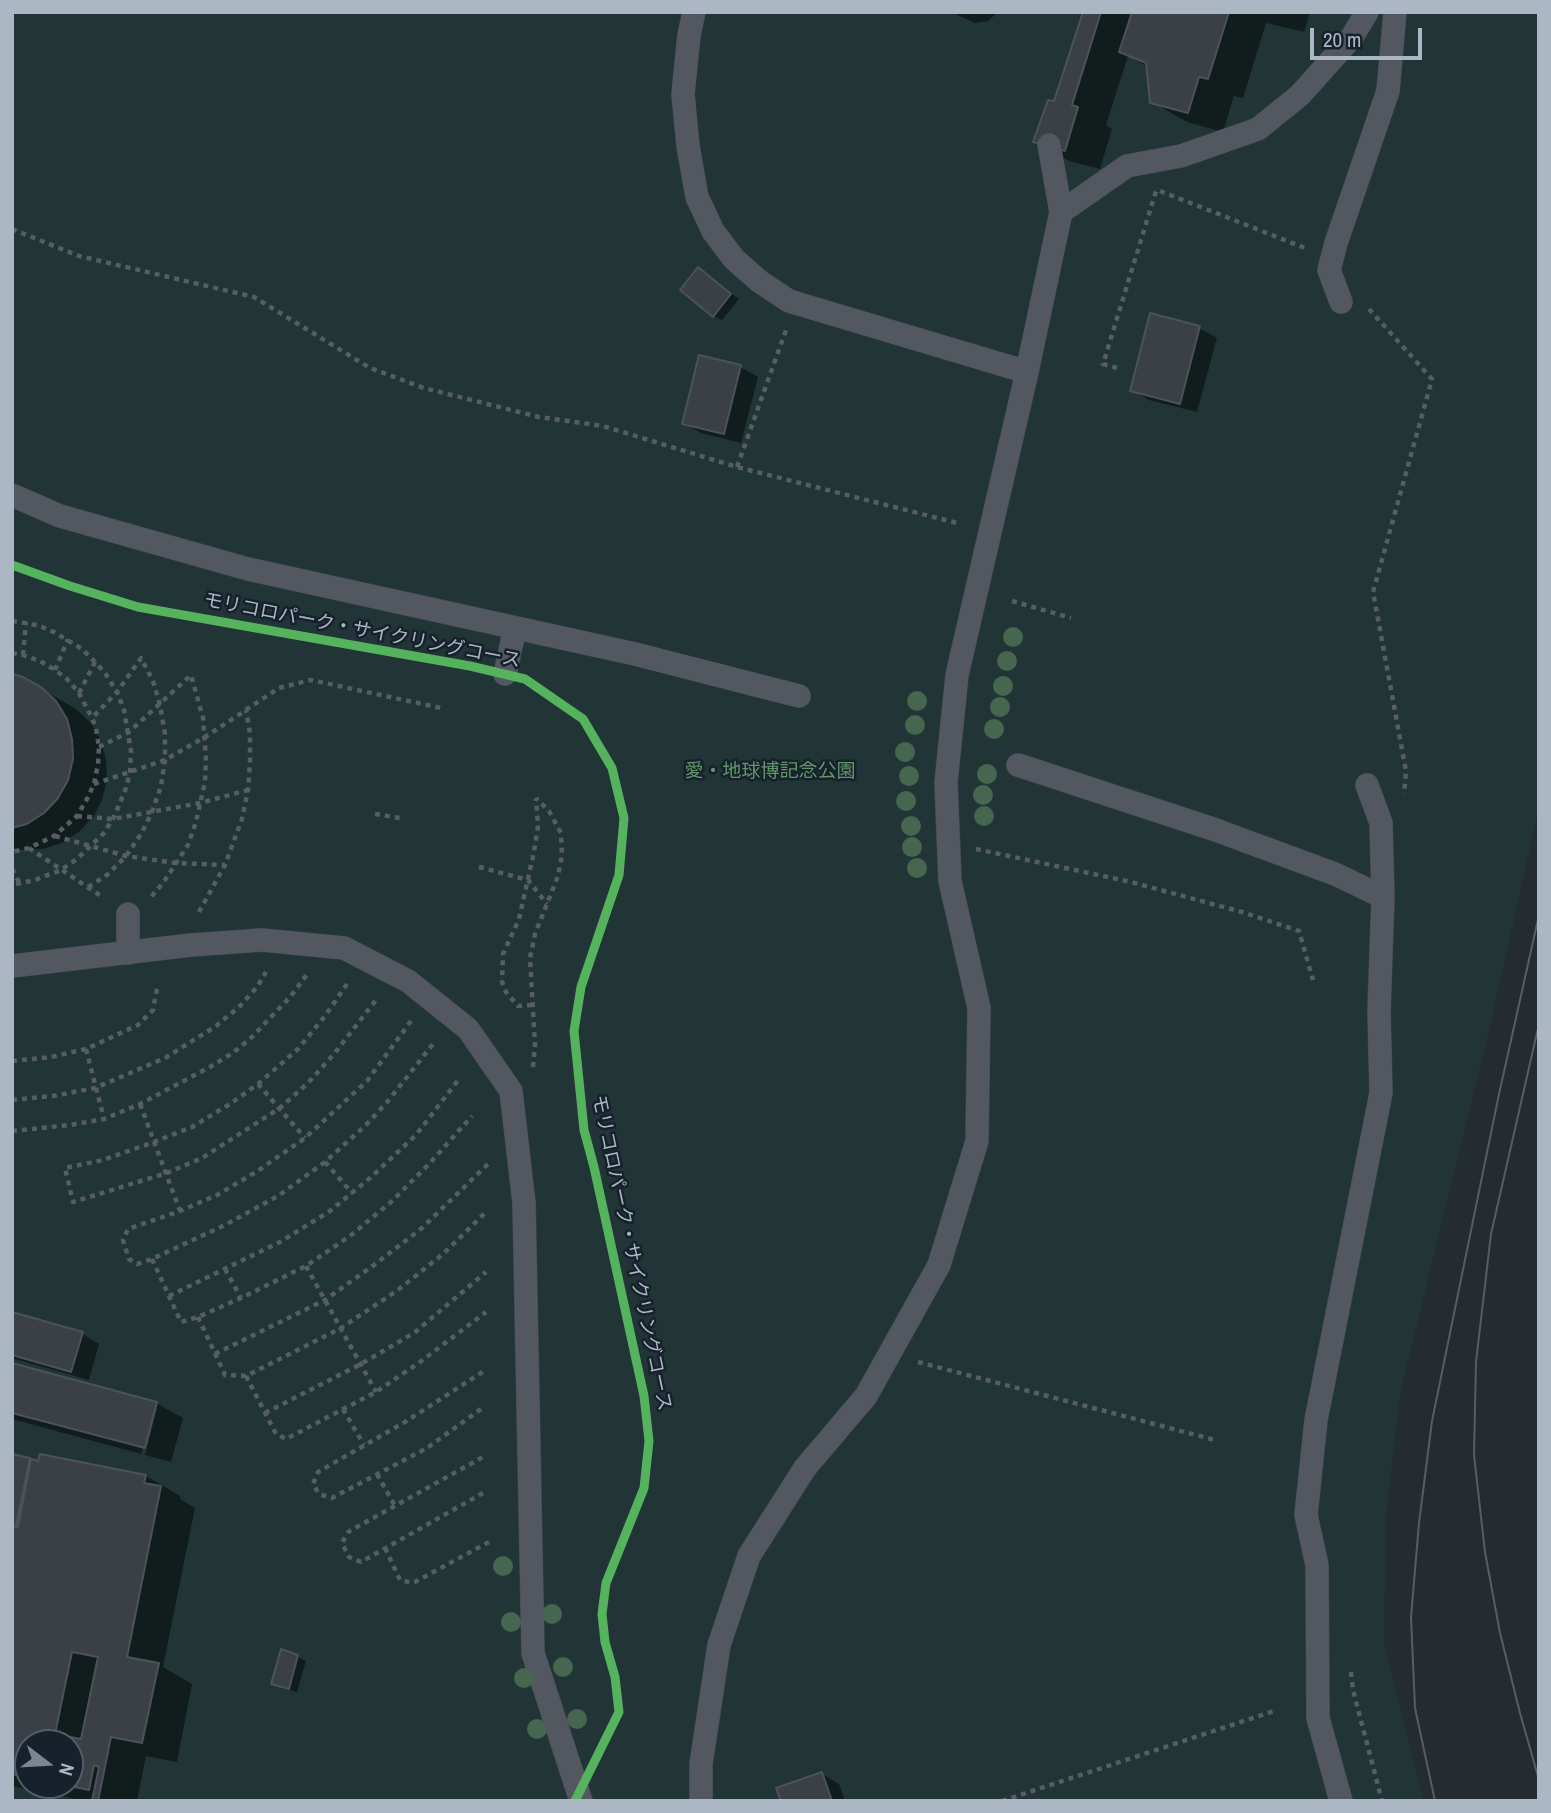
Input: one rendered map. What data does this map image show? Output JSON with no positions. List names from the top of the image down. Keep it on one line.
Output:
{"streets":{"cycle path":["モリコロパーク・サイクリングコース"]},"parks":["愛・地球博記念公園"],"scale_bar":"20 m","north":"right"}
